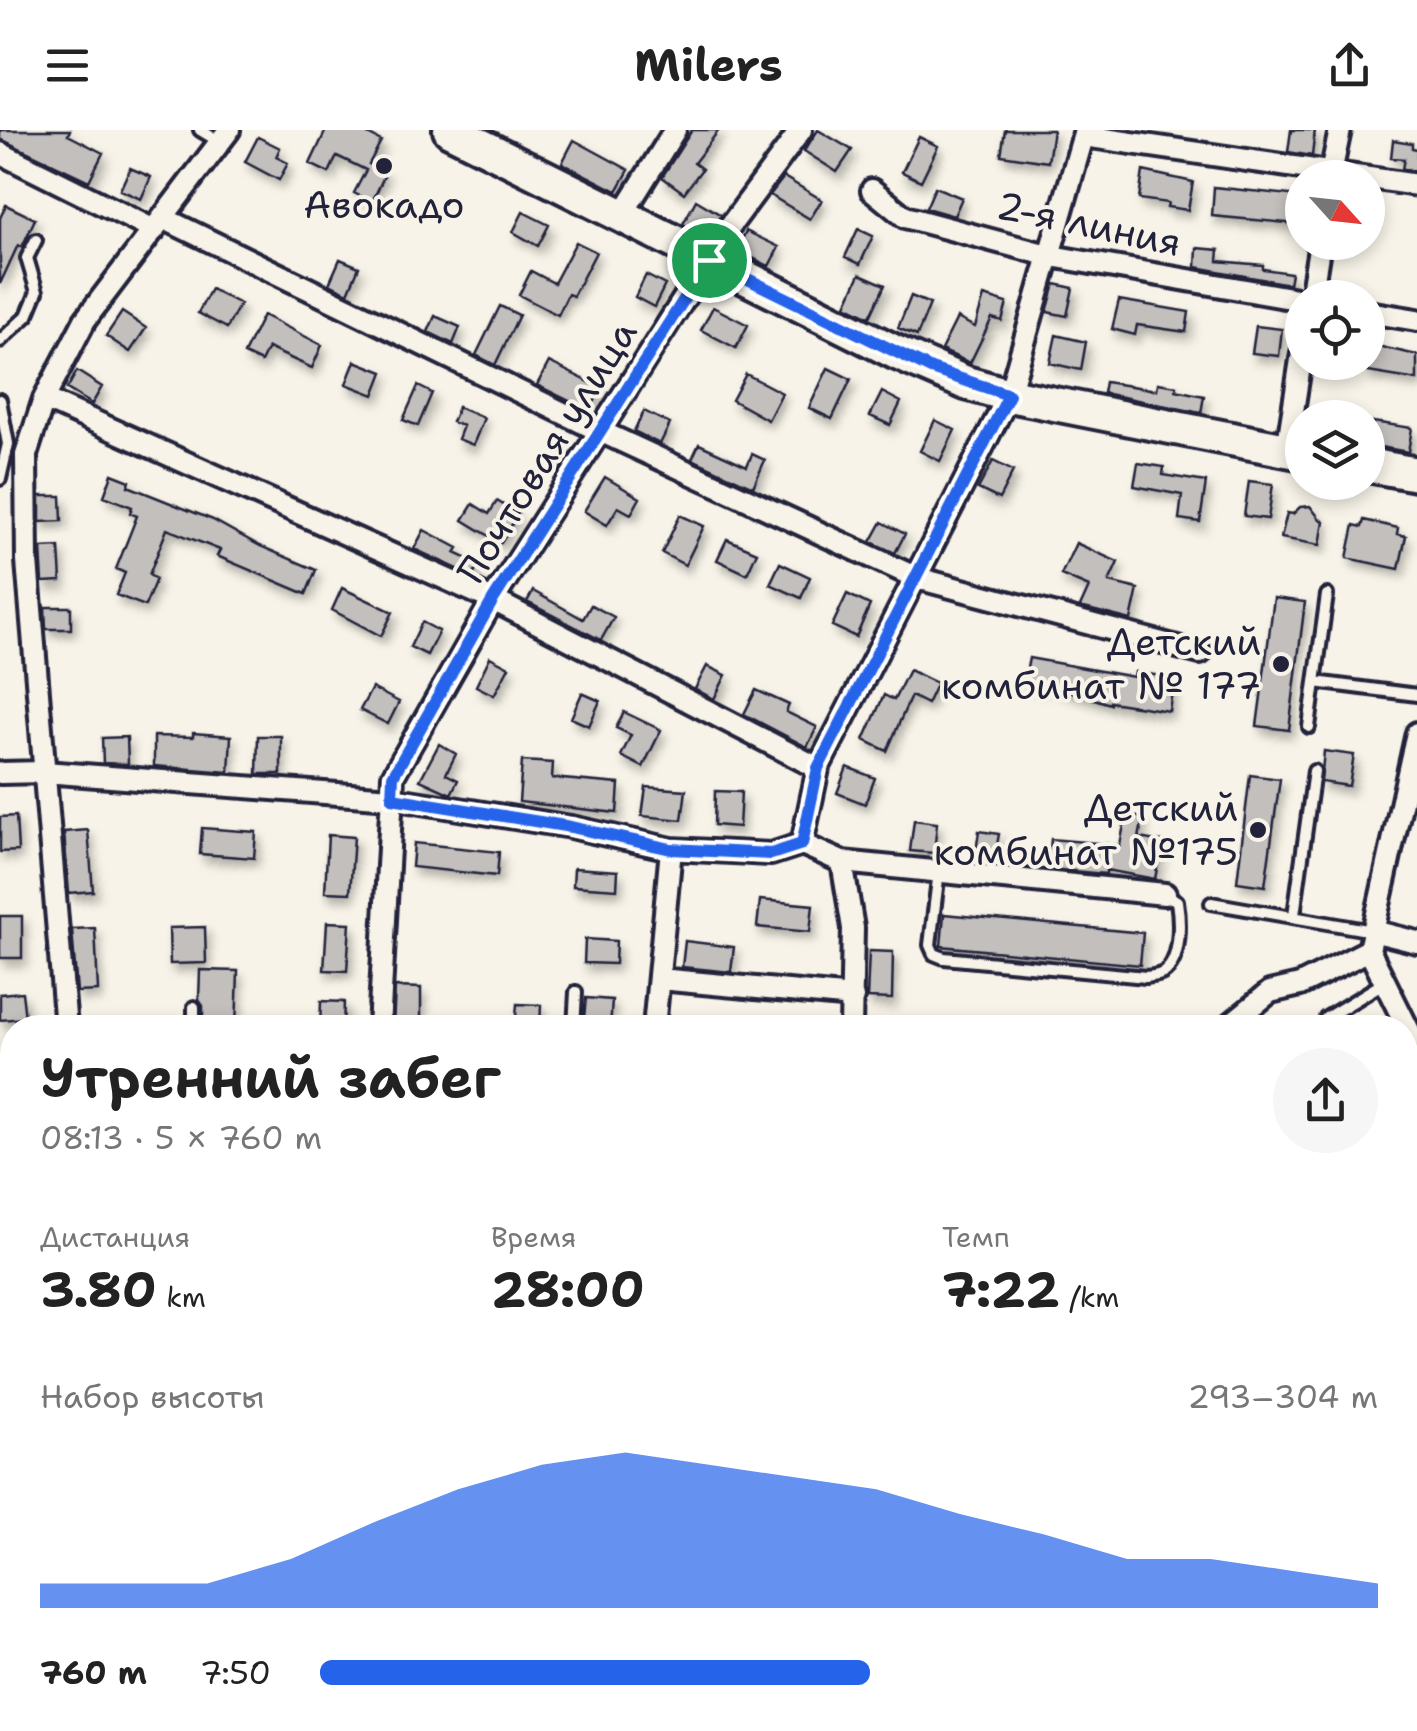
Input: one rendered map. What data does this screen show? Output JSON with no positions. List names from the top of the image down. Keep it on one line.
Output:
{"streets":{"street":["2-я линия","Почтовая улица"]},"places":["Авокадо","Детский комбинат № 177","Детский комбинат №175"],"north":"bottom right","page":{"header":"Milers","heading":["Утренний забег","08:13 · 5 × 760 m"],"stats":[["Дистанция","3.80 km"],["Время","28:00"],["Темп","7:22 /km"]],"chart":["Набор высоты","293–304 m"],"list":[{"name":"760 m","note":"7:50"}]}}
